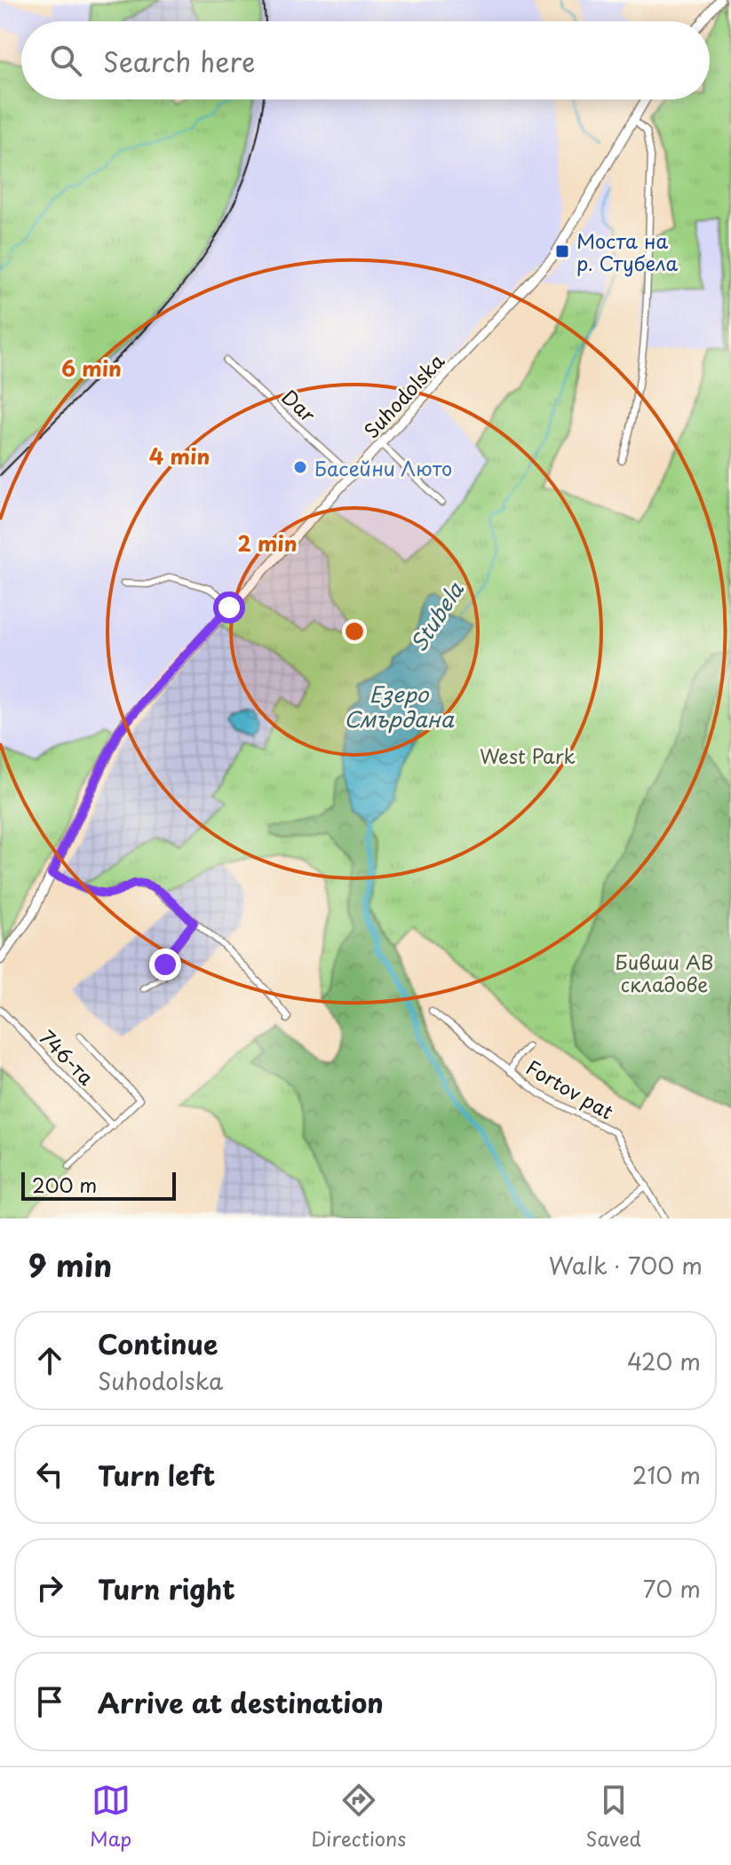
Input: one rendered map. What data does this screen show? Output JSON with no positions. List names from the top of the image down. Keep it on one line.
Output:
{"streets":{"street":["Suhodolska","Dar","746-та","Fortov pat"]},"crossings":[["Suhodolska","Dar"]],"water":["Stubela","Езеро Смърдана"],"parks":["West Park","Бивши АВ складове"],"places":{"transit":["Моста на р. Стубела"],"other":["Басейни Люто"]},"scale_bar":"200 m","page":{"search":"Search here","scale":"200 m","heading":["9 min","Walk · 700 m"],"list":[["Continue","Suhodolska","420 m"],["Turn left","210 m"],["Turn right","70 m"],"Arrive at destination"],"nav":["Map","Directions","Saved"]},"rings":["6 min","4 min","2 min"]}
